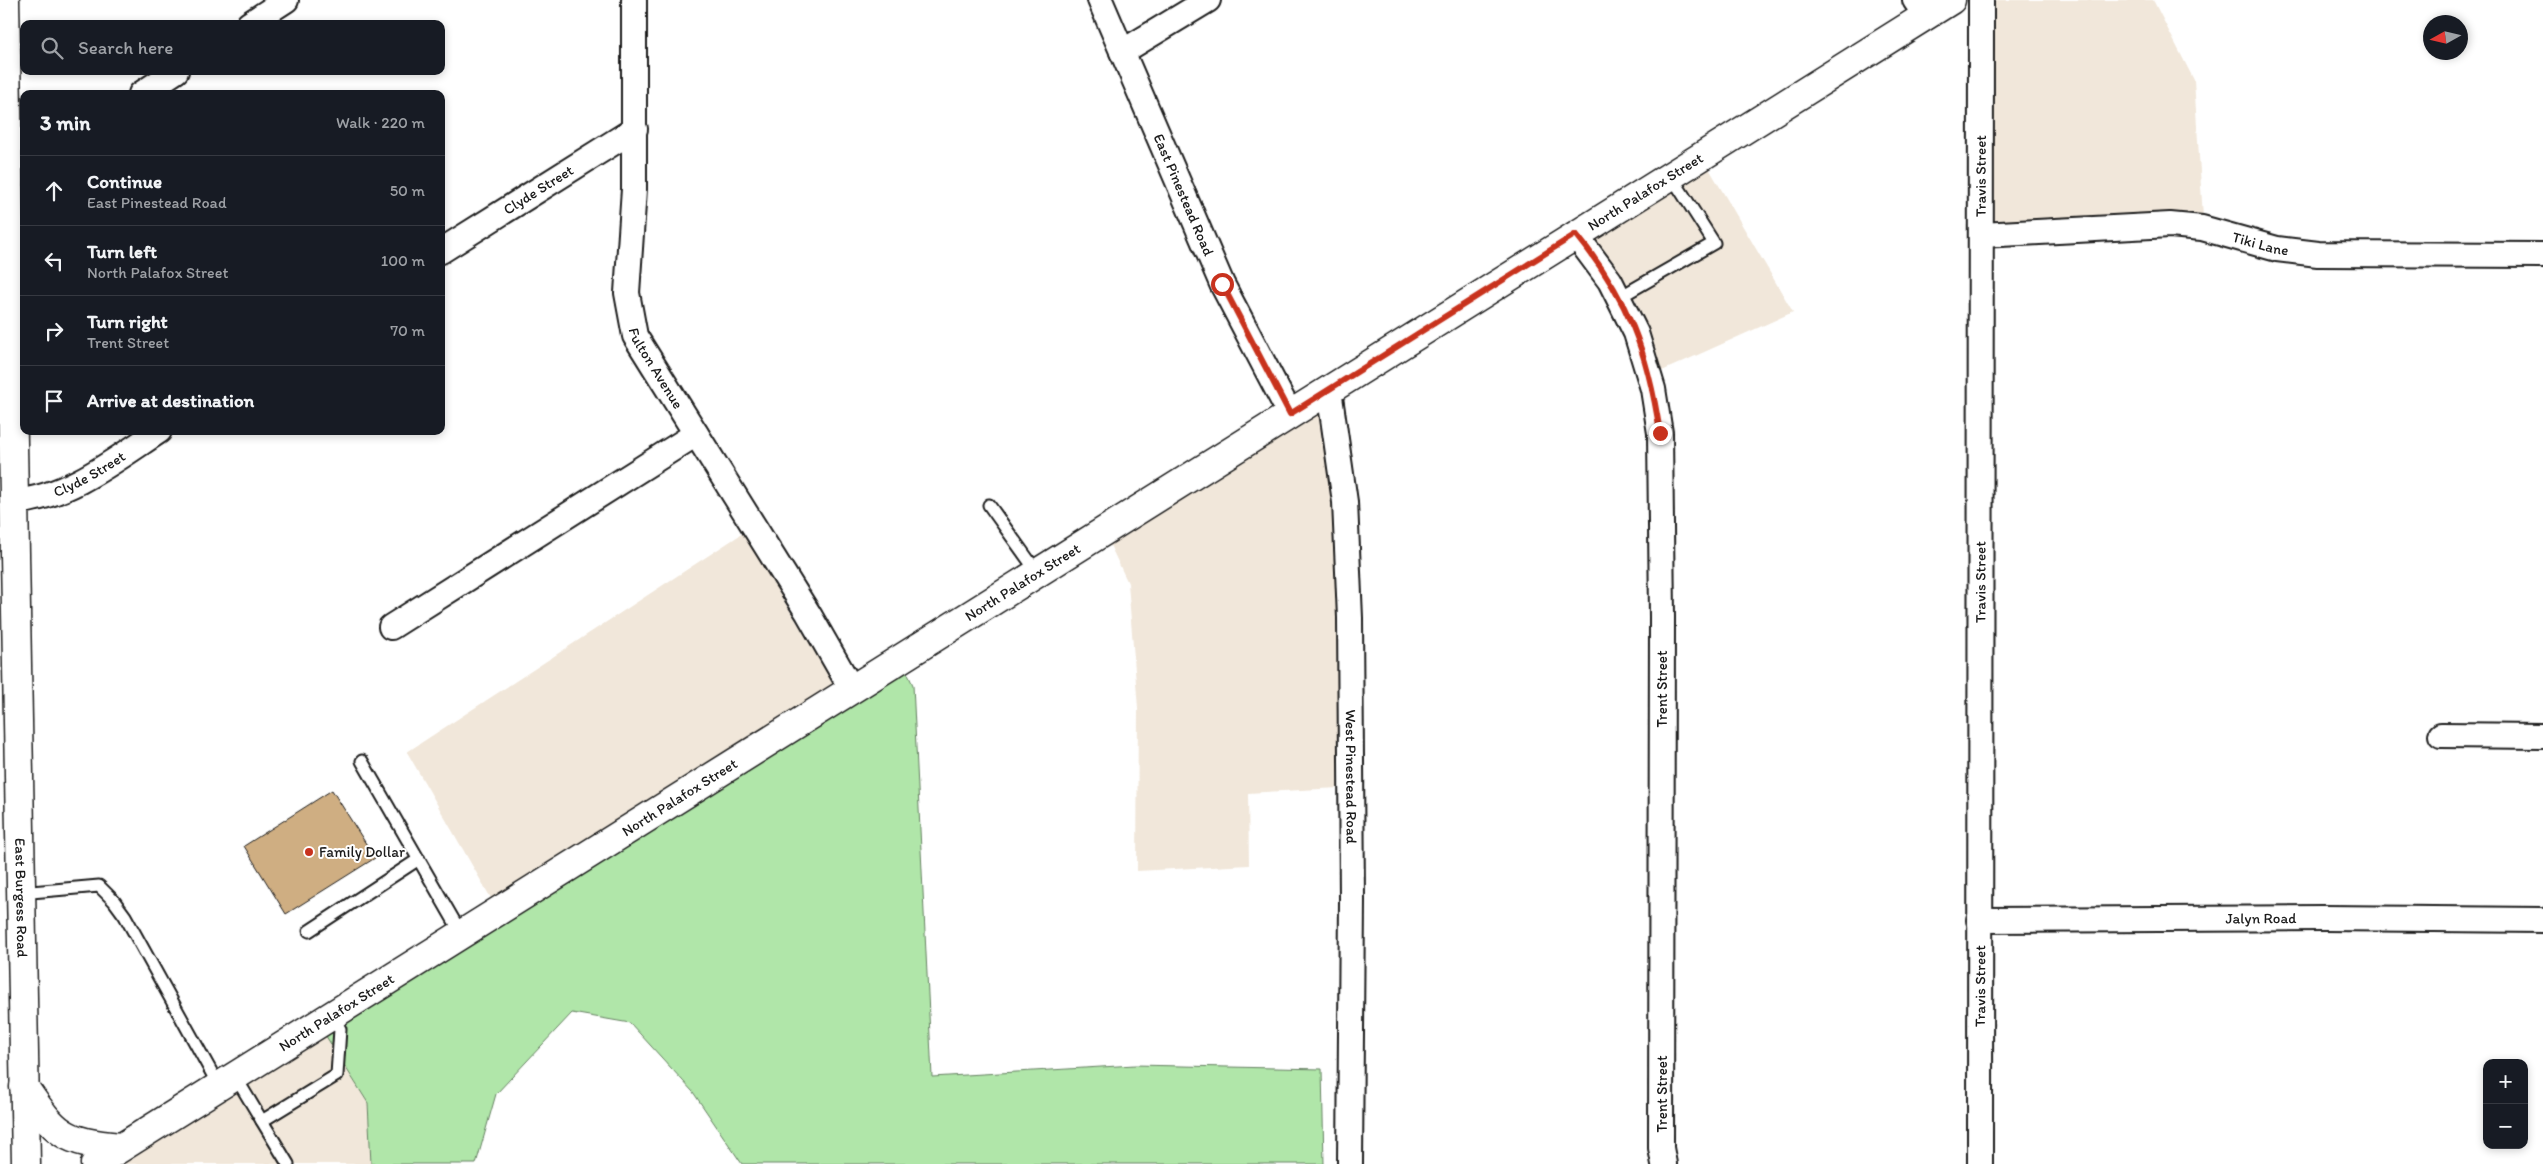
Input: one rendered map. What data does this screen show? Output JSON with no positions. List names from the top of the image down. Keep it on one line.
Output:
{"streets":{"main road":["North Palafox Street","East Burgess Road"],"street":["Travis Street","Clyde Street","East Pinestead Road","Tiki Lane","Fulton Avenue","Trent Street","West Pinestead Road","Jalyn Road"]},"crossings":[["Travis Street","Tiki Lane"],["Travis Street","Jalyn Road"],["Clyde Street","Fulton Avenue"],["Clyde Street","East Burgess Road"],["North Palafox Street","East Pinestead Road"],["North Palafox Street","Fulton Avenue"],["North Palafox Street","Trent Street"],["North Palafox Street","West Pinestead Road"]],"places":["Family Dollar"],"north":"left","page":{"search":"Search here","heading":["3 min","Walk · 220 m"],"list":[["Continue","East Pinestead Road","50 m"],["Turn left","North Palafox Street","100 m"],["Turn right","Trent Street","70 m"],"Arrive at destination"],"map_buttons":["+","−"]}}
